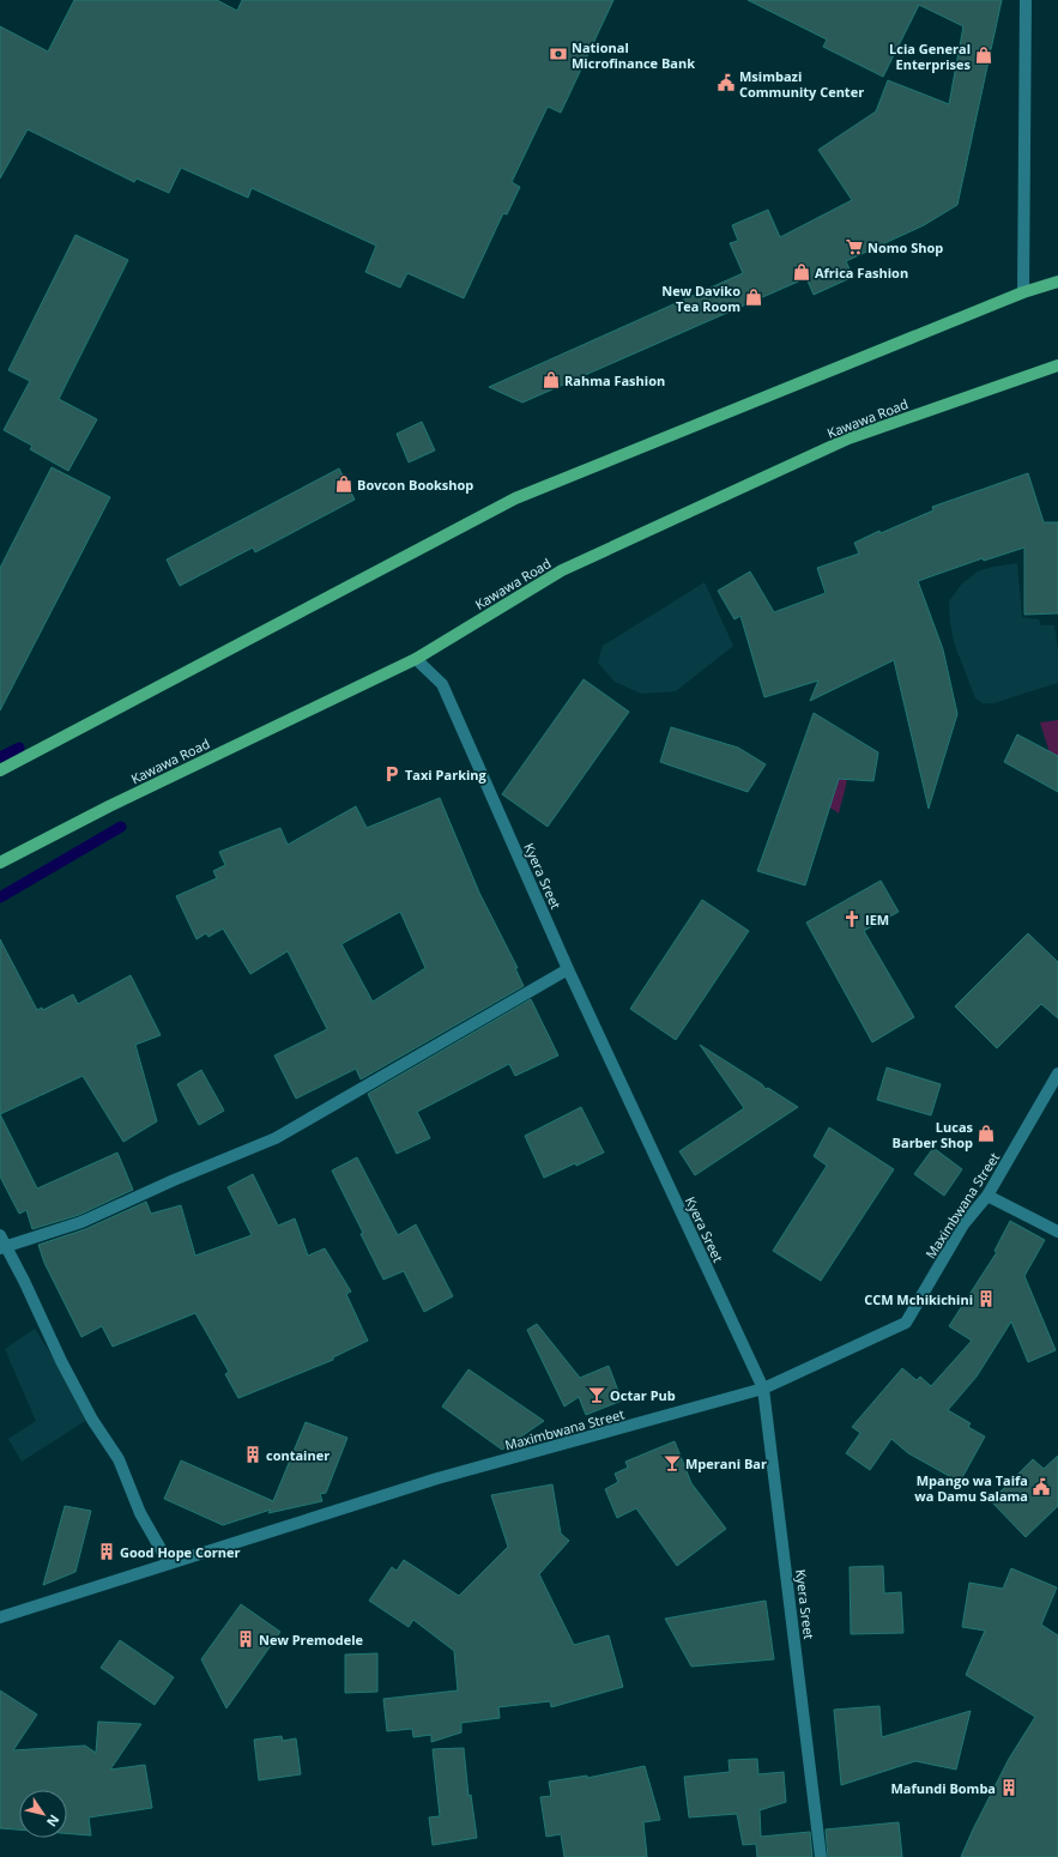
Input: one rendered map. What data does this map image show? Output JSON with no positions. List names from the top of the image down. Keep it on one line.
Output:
{"streets":{"main road":["Kawawa Road"],"street":["Kyera Sreet","Maximbwana Street"]},"crossings":[["Kawawa Road","Kyera Sreet"],["Kyera Sreet","Maximbwana Street"]],"places":{"bank":["National Microfinance Bank"],"shop":["Lcia General Enterprises","Africa Fashion","New Daviko Tea Room","Rahma Fashion","Bovcon Bookshop","Lucas Barber Shop"],"public building":["Msimbazi Community Center","Mpango wa Taifa wa Damu Salama"],"supermarket":["Nomo Shop"],"parking":["Taxi Parking"],"church":["IEM"],"building":["CCM Mchikichini","container","Good Hope Corner","New Premodele","Mafundi Bomba"],"bar":["Octar Pub","Mperani Bar"]},"north":"bottom right"}
